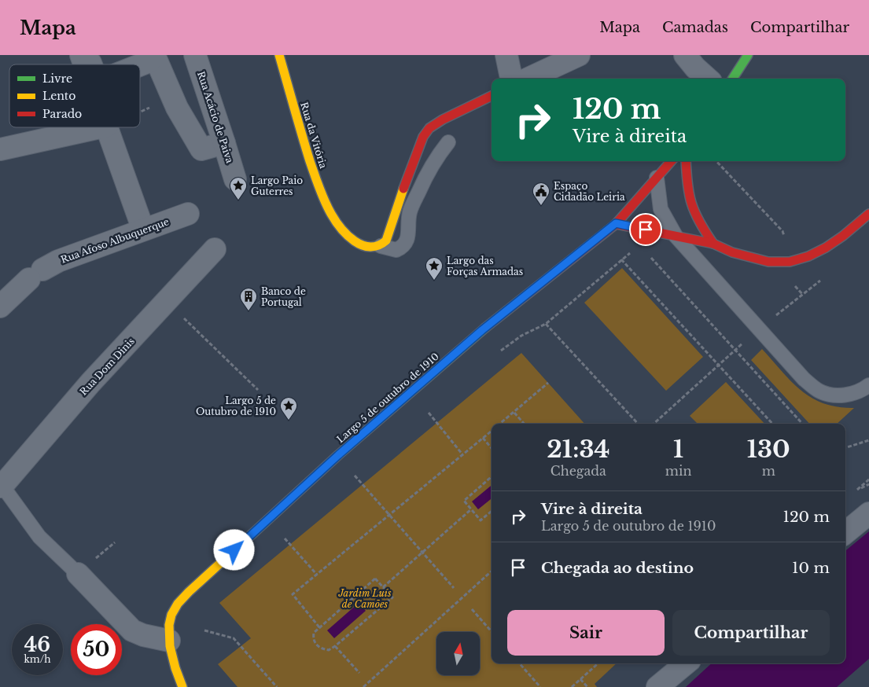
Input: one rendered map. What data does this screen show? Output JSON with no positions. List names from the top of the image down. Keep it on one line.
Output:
{"streets":{"main road":["Rua da Vitória","Largo 5 de outubro de 1910"],"street":["Rua Acácio de Paiva","Rua Afoso Albuquerque","Rua Dom Dinis"]},"parks":["Jardim Luís de Camões"],"places":{"place":["Largo Paio Guterres","Largo das Forças Armadas","Largo 5 de Outubro de 1910"],"public building":["Espaço Cidadão Leiria"],"building":["Banco de Portugal"]},"legend":["Livre","Lento","Parado"],"north":"top","page":{"header":"Mapa","nav":["Mapa","Camadas","Compartilhar"],"turn":["120 m","Vire à direita"],"eta":["21:34","Chegada","1","min","130","m"],"list":[{"name":"Vire à direita","note":"Largo 5 de outubro de 1910","value":"120 m"},{"name":"Chegada ao destino","value":"10 m"}],"buttons":["Sair","Compartilhar"],"speed":"46 km/h","limit":"50"}}
